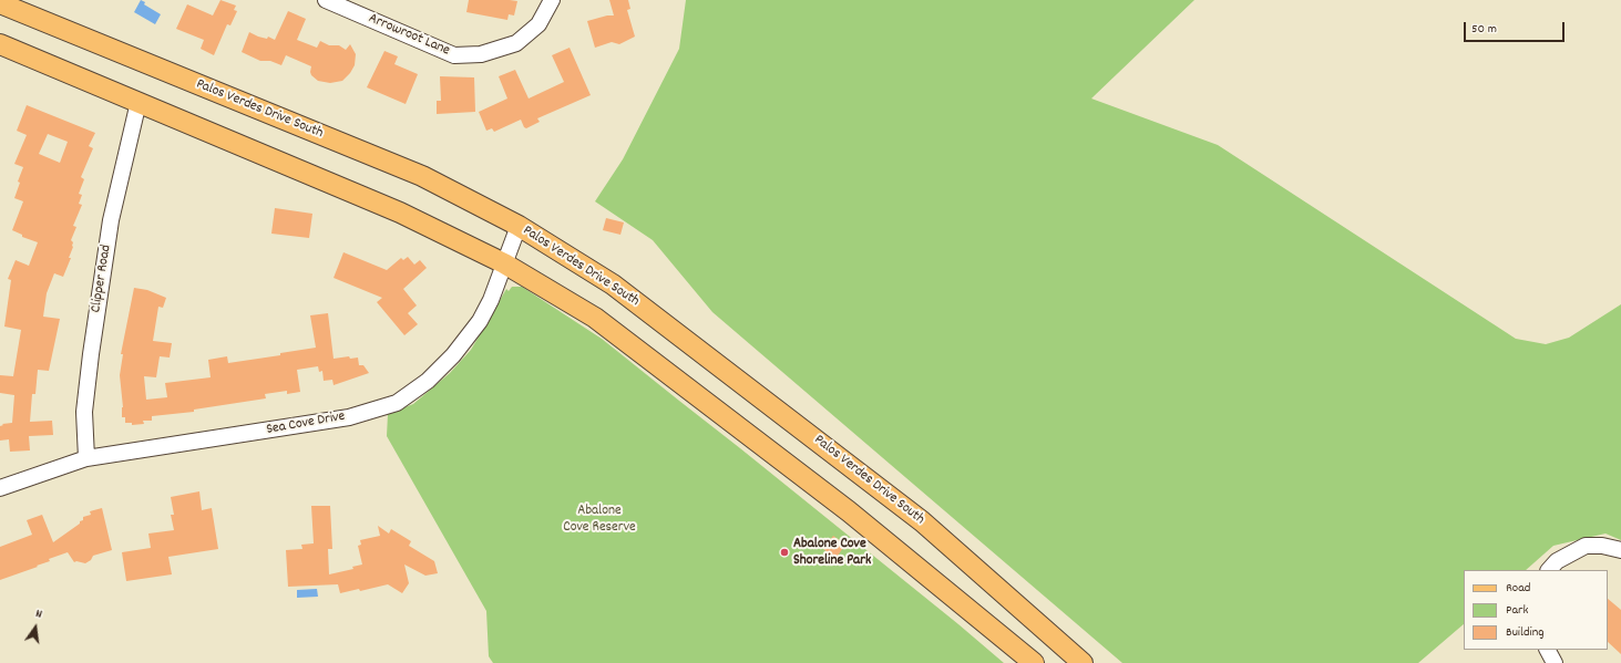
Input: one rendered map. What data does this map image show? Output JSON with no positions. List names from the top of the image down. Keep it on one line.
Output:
{"streets":{"main road":["Palos Verdes Drive South"],"street":["Arrowroot Lane","Clipper Road","Sea Cove Drive"]},"crossings":[["Palos Verdes Drive South","Sea Cove Drive"],["Clipper Road","Sea Cove Drive"]],"parks":["Abalone Cove Reserve"],"places":["Abalone Cove Shoreline Park"],"legend":["Road","Park","Building"],"scale_bar":"50 m","north":"top"}
